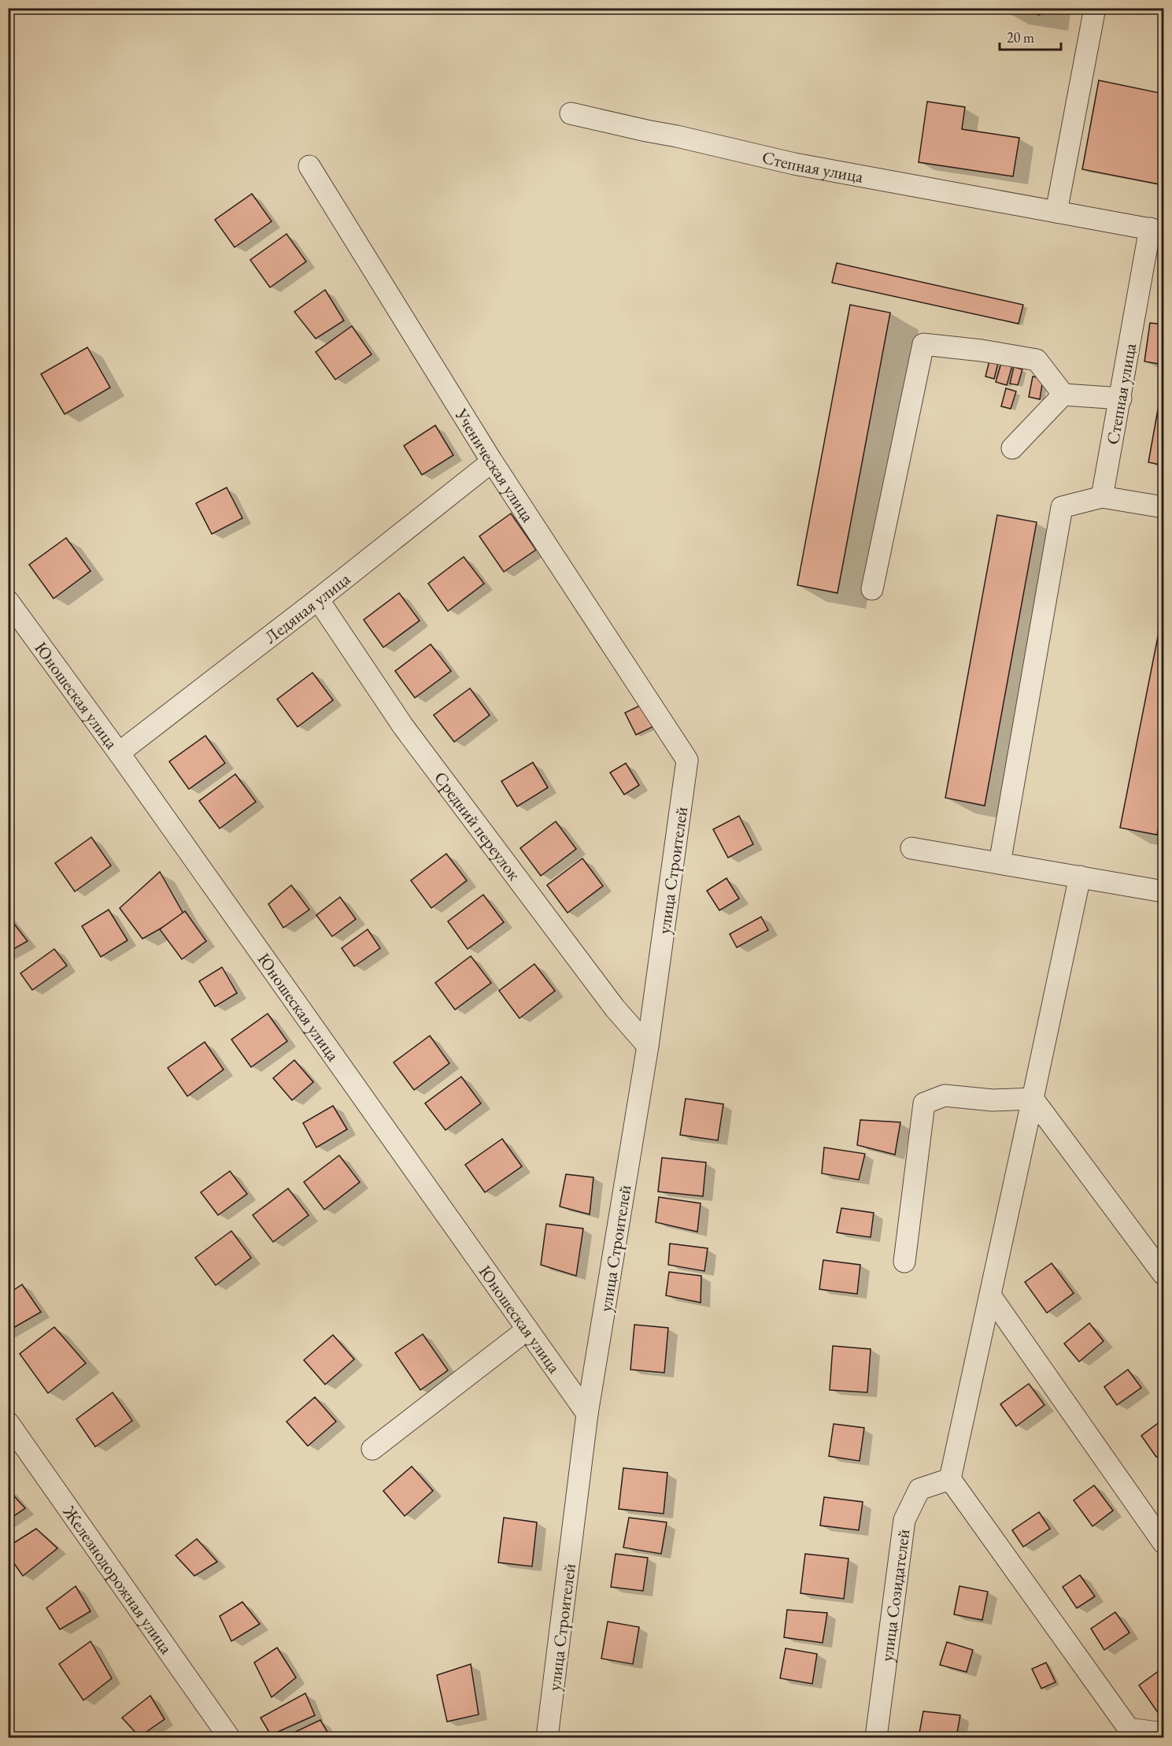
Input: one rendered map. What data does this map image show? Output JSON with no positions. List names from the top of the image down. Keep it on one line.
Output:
{"streets":{"street":["Степная улица","Ученическая улица","Ледяная улица","Юношеская улица","Средний переулок","улица Строителей","Железнодорожная улица","улица Созидателей"]},"crossings":[["Ученическая улица","Ледяная улица"],["Ученическая улица","улица Строителей"],["Ледяная улица","Юношеская улица"],["Ледяная улица","Средний переулок"],["Юношеская улица","улица Строителей"],["Средний переулок","улица Строителей"]],"scale_bar":"20 m"}
